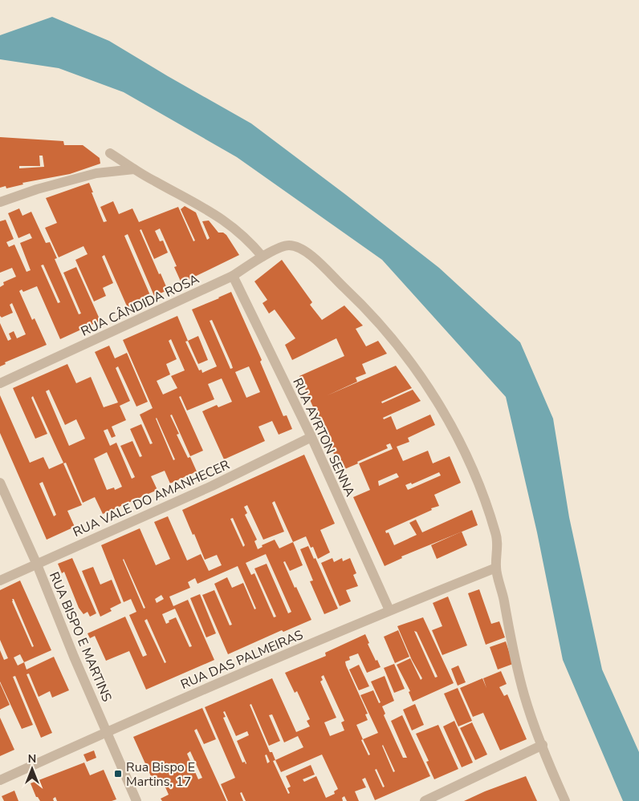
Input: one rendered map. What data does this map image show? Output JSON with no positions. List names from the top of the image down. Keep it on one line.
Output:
{"streets":{"street":["RUA CÂNDIDA ROSA","RUA AYRTON SENNA","RUA VALE DO AMANHECER","RUA BISPO E MARTINS","RUA DAS PALMEIRAS"]},"crossings":[["RUA CÂNDIDA ROSA","RUA AYRTON SENNA"],["RUA CÂNDIDA ROSA","RUA DAS PALMEIRAS"],["RUA AYRTON SENNA","RUA VALE DO AMANHECER"],["RUA AYRTON SENNA","RUA DAS PALMEIRAS"],["RUA VALE DO AMANHECER","RUA BISPO E MARTINS"],["RUA BISPO E MARTINS","RUA DAS PALMEIRAS"]],"places":{"transit":["Rua Bispo E Martins, 17"]},"north":"top"}
